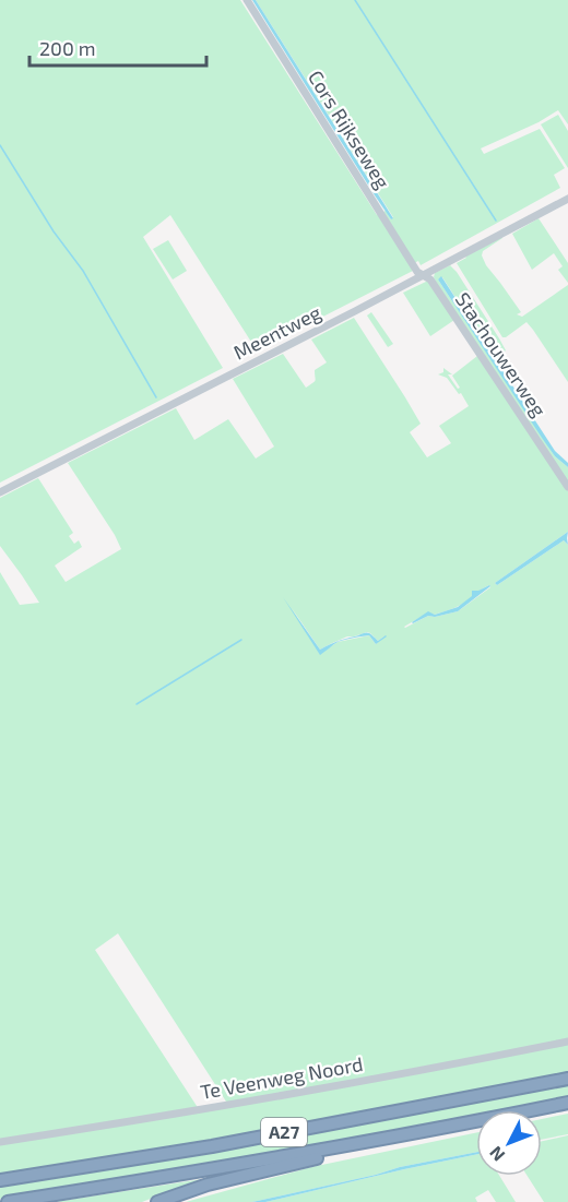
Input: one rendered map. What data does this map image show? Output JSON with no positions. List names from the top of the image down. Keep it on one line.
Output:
{"streets":{"highway":["A27"],"street":["Cors Rijkseweg","Meentweg","Stachouwerweg","Te Veenweg Noord"]},"crossings":[["Cors Rijkseweg","Meentweg"],["Cors Rijkseweg","Stachouwerweg"],["Meentweg","Stachouwerweg"]],"scale_bar":"200 m","north":"bottom left"}
